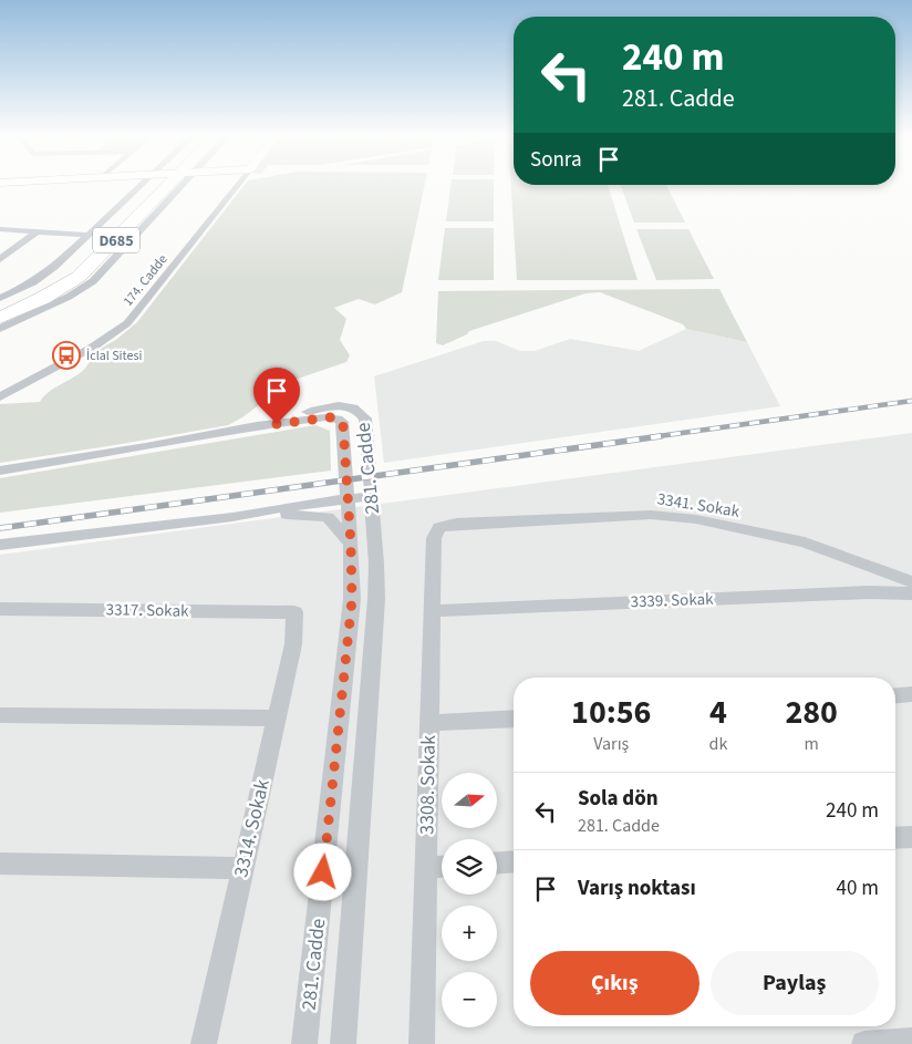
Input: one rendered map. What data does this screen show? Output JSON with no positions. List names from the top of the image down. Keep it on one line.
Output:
{"streets":{"highway":["D685"],"street":["174. Cadde","281. Cadde","3341. Sokak","3339. Sokak","3317. Sokak","3308. Sokak","3314. Sokak"]},"crossings":[["3341. Sokak","3308. Sokak"],["3339. Sokak","3308. Sokak"],["3317. Sokak","3314. Sokak"]],"places":{"bus stop":["İclal Sitesi"]},"north":"right","page":{"turn":["240 m","281. Cadde"],"then":"Sonra","eta":["10:56","Varış","4","dk","280","m"],"list":[{"name":"Sola dön","note":"281. Cadde","value":"240 m"},{"name":"Varış noktası","value":"40 m"}],"map_buttons":["+","−"],"buttons":["Çıkış","Paylaş"]}}
